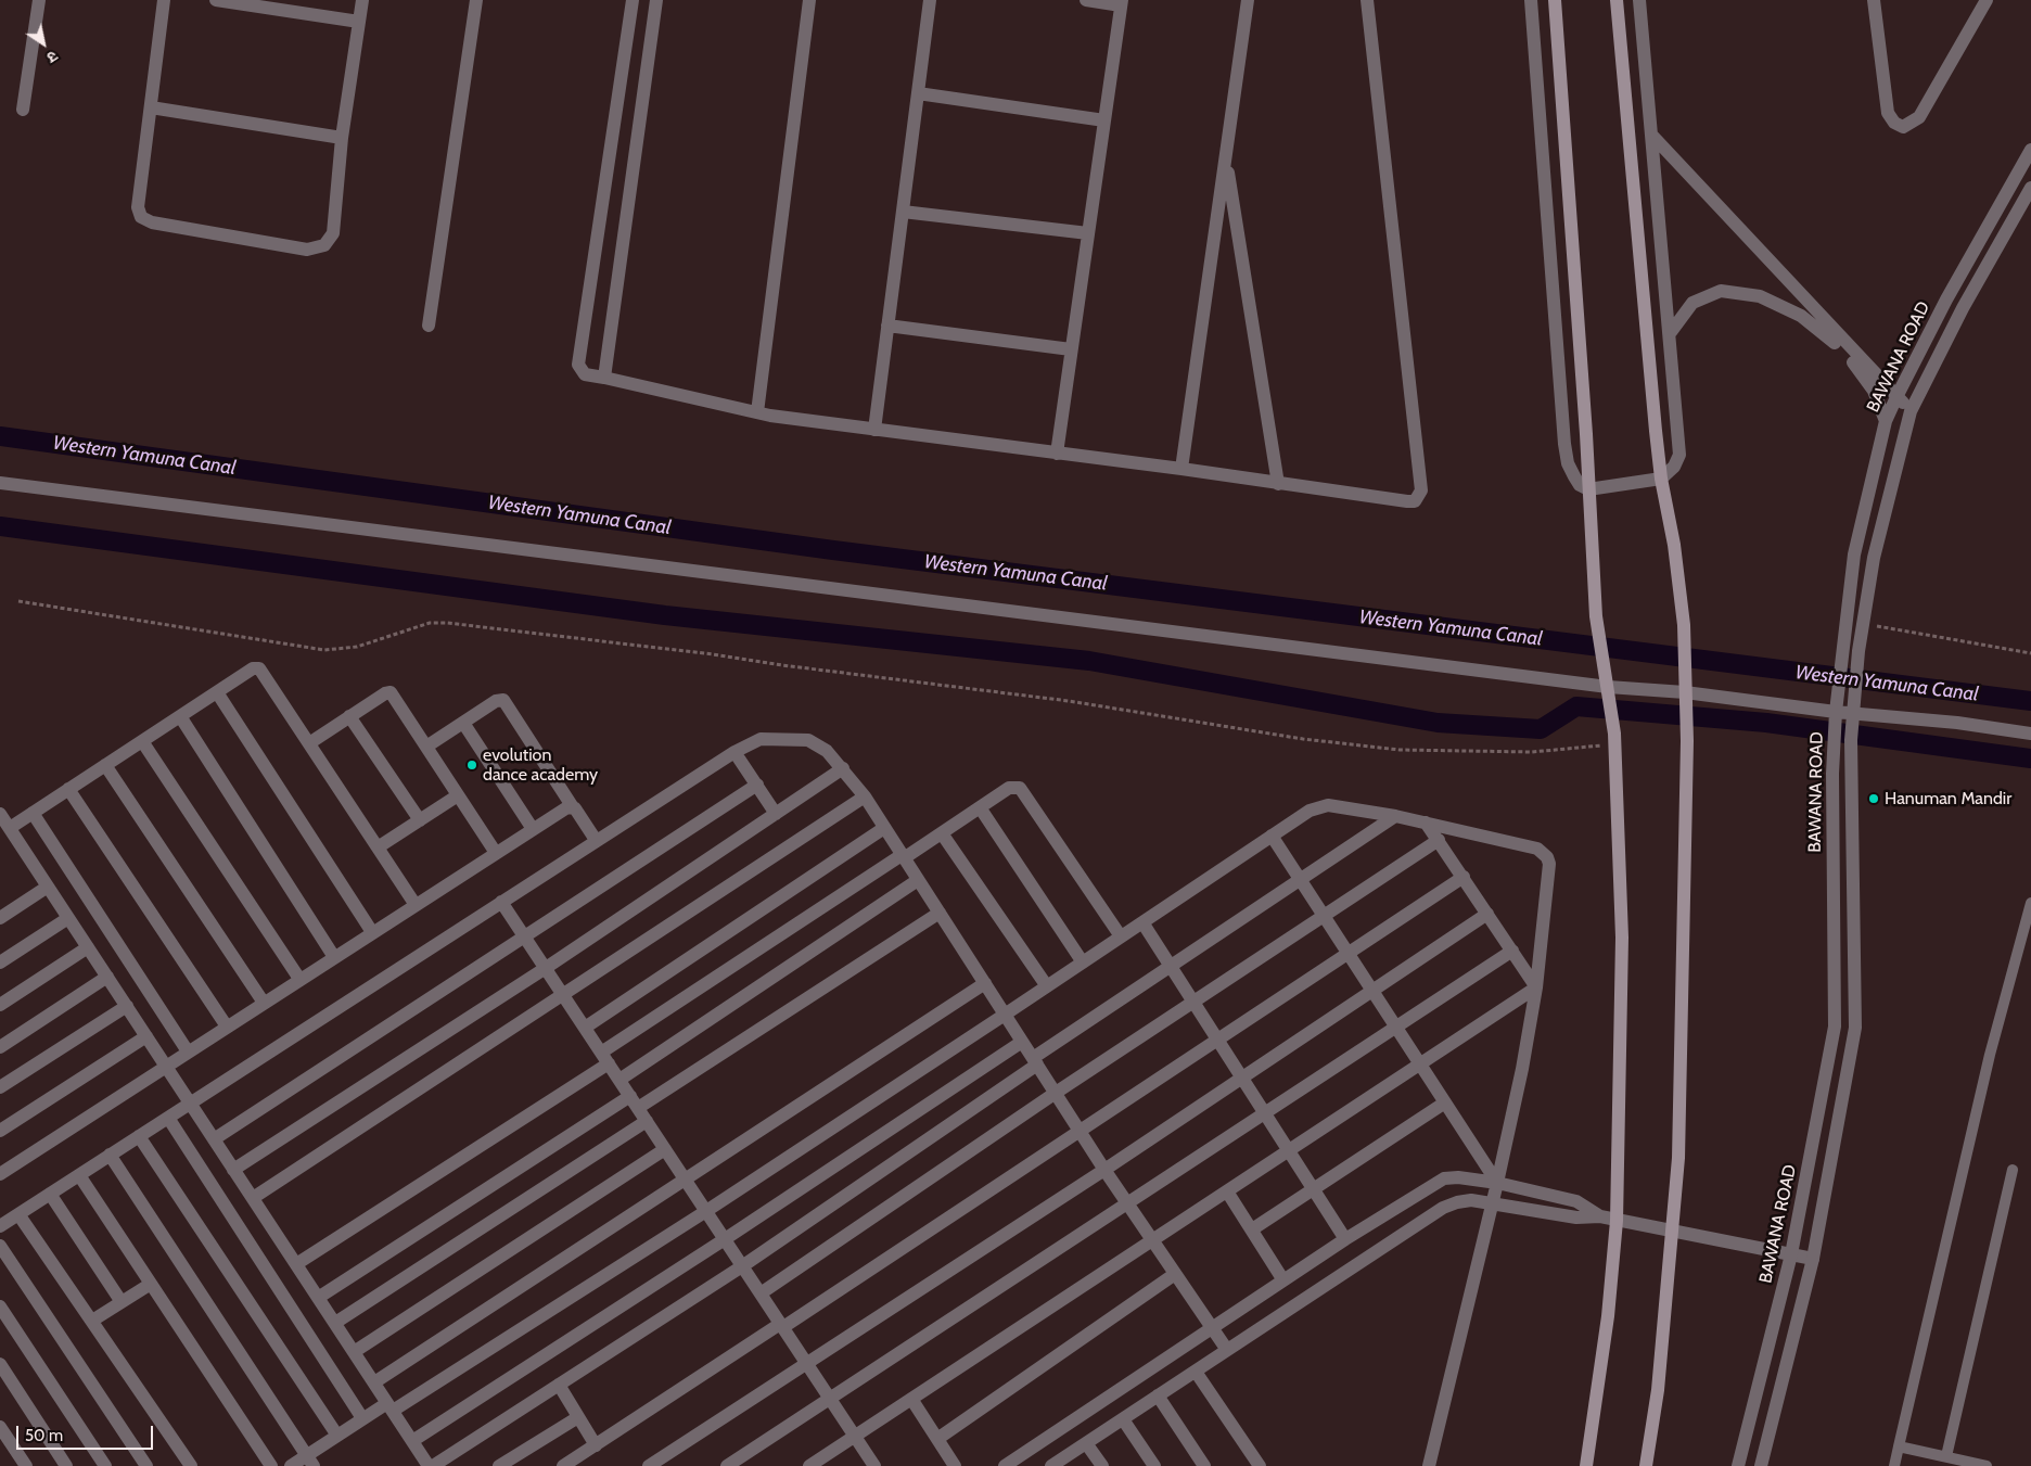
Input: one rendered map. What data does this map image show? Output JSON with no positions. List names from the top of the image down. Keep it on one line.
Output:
{"streets":{"street":["BAWANA ROAD"]},"water":["Western Yamuna Canal"],"places":["evolution dance academy","Hanuman Mandir"],"scale_bar":"50 m","north":"bottom right"}
